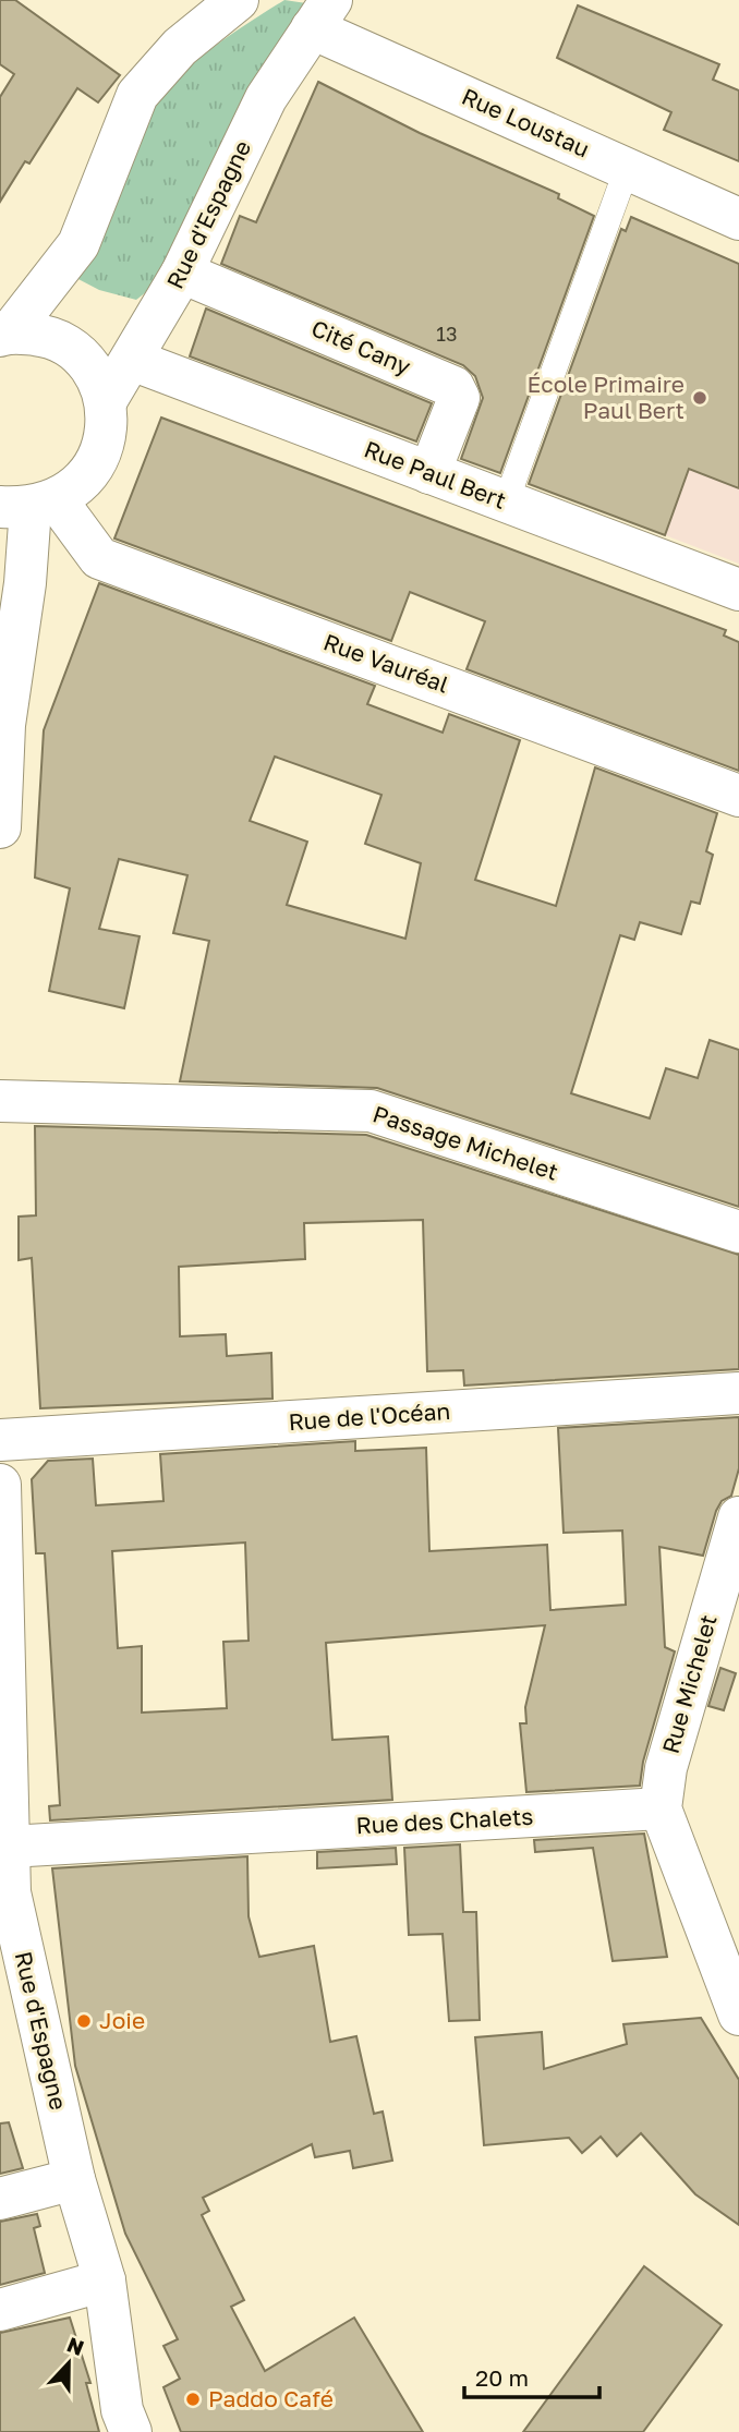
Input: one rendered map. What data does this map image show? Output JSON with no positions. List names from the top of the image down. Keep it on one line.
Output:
{"streets":{"street":["Rue Loustau","Rue d'Espagne","Cité Cany","Rue Paul Bert","Rue Vauréal","Passage Michelet","Rue de l'Océan","Rue Michelet","Rue des Chalets"]},"crossings":[["Rue Loustau","Rue d'Espagne"],["Rue d'Espagne","Cité Cany"],["Rue d'Espagne","Rue Paul Bert"],["Rue d'Espagne","Rue des Chalets"],["Cité Cany","Rue Paul Bert"],["Rue Michelet","Rue des Chalets"]],"places":["École Primaire Paul Bert","Joie","Paddo Café"],"house_numbers":["13"],"scale_bar":"20 m","north":"top"}
